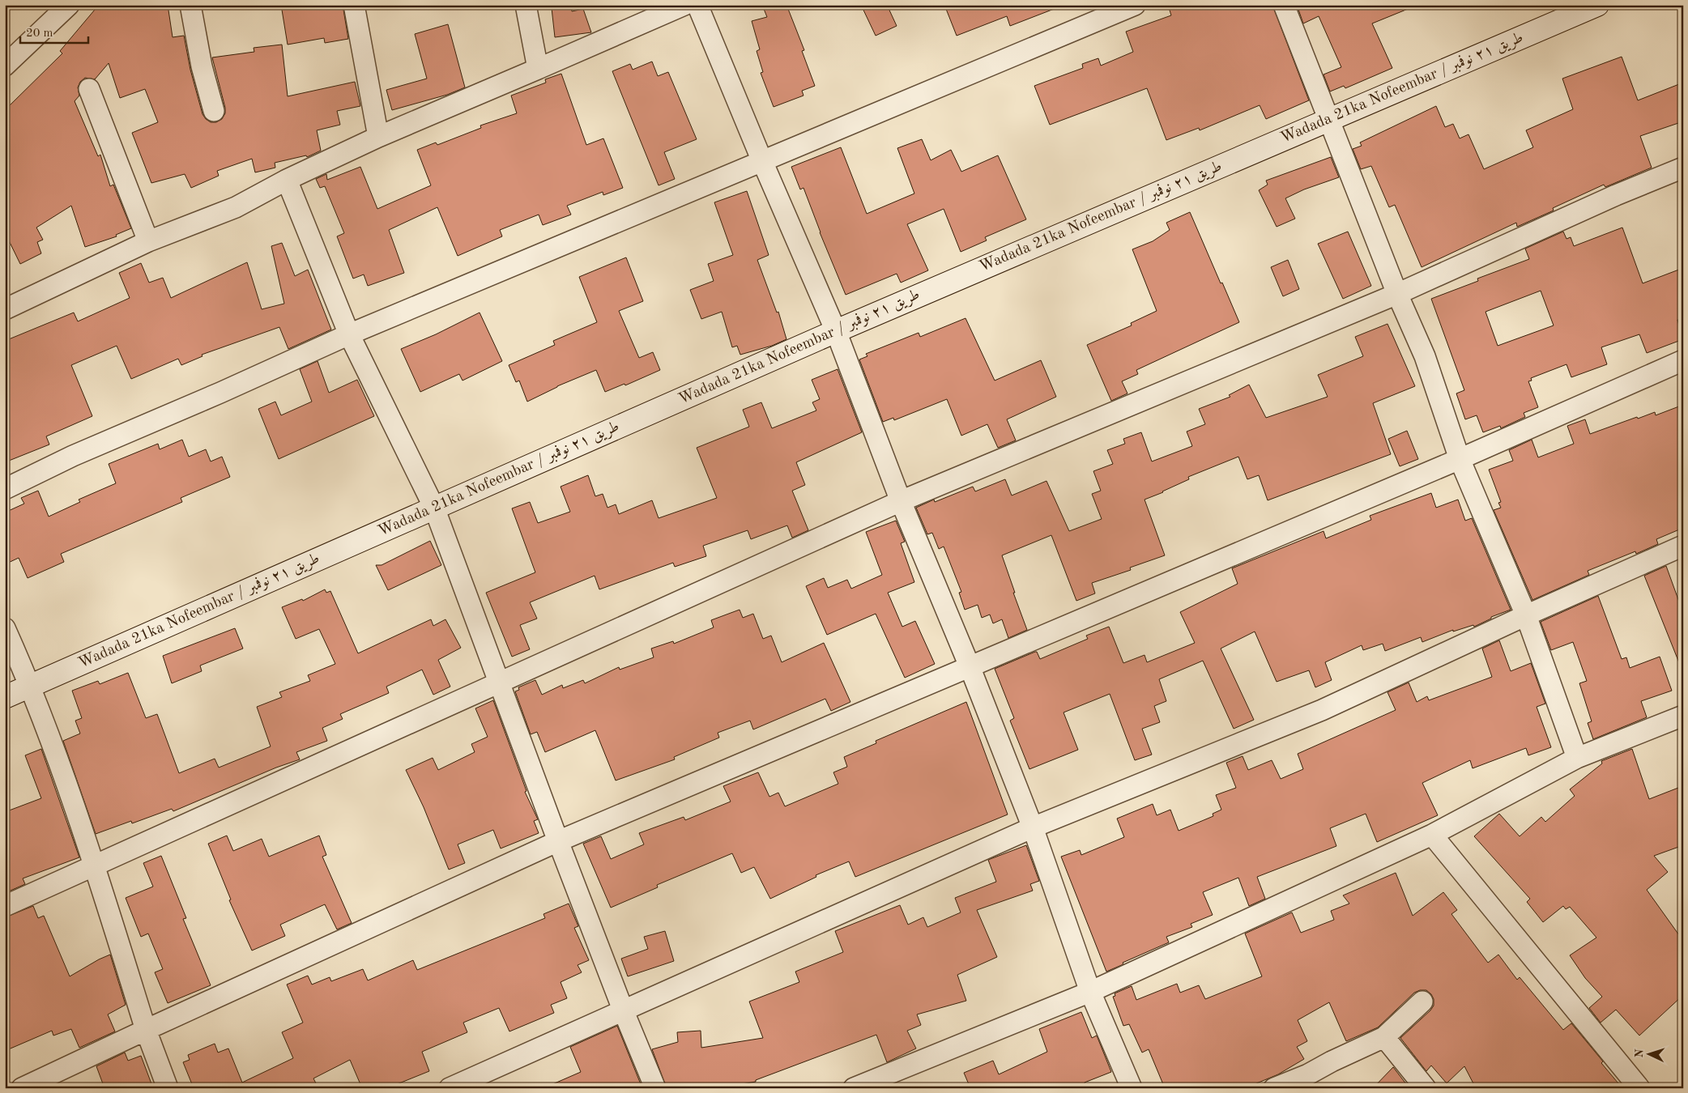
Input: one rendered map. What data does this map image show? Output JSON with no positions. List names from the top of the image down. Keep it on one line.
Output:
{"streets":{"street":["Wadada 21ka Nofeembar / طريق ٢١ نوفمبر"]},"scale_bar":"20 m","north":"left"}
